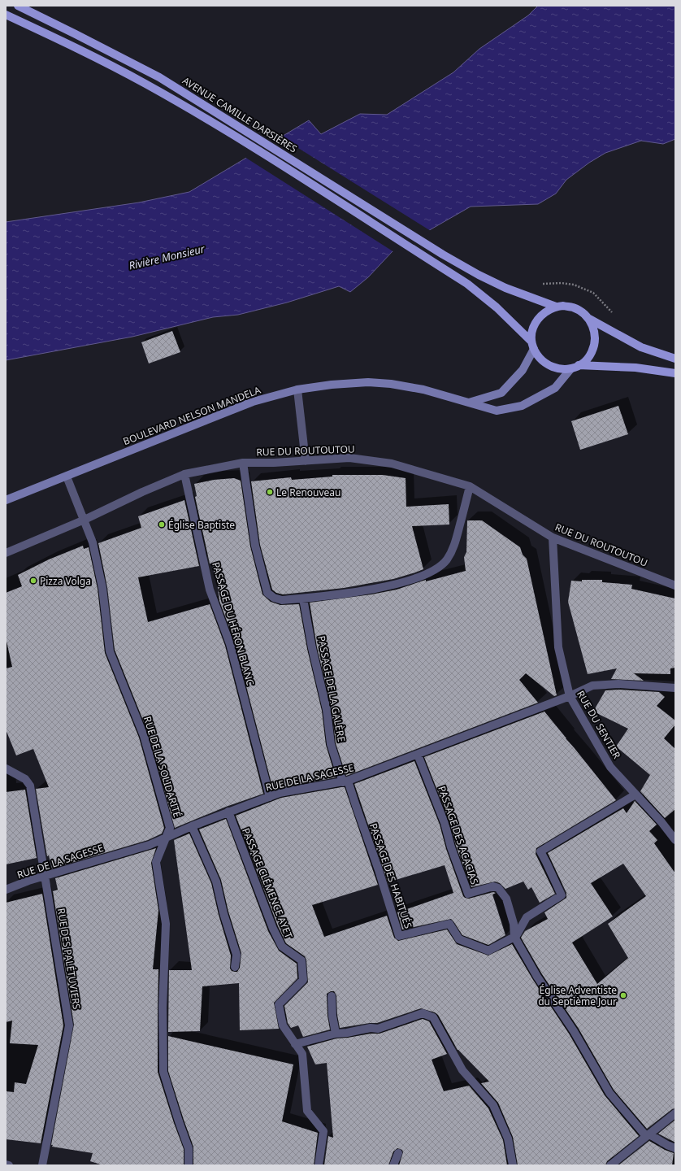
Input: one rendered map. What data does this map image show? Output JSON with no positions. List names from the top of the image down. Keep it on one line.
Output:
{"streets":{"main road":["AVENUE CAMILLE DARSIÈRES"],"street":["BOULEVARD NELSON MANDELA","RUE DU ROUTOUTOU","PASSAGE DU HÉRON BLANC","PASSAGE DE LA GALÈRE","RUE DU SENTIER","RUE DE LA SOLIDARITÉ","RUE DE LA SAGESSE","PASSAGE DES ACACIAS","PASSAGE DES HABITUÉS","PASSAGE CLÉMENCE AYET","RUE DES PALÉTUVIERS"]},"crossings":[["AVENUE CAMILLE DARSIÈRES","BOULEVARD NELSON MANDELA"],["BOULEVARD NELSON MANDELA","RUE DE LA SOLIDARITÉ"],["RUE DU ROUTOUTOU","PASSAGE DU HÉRON BLANC"],["RUE DU ROUTOUTOU","RUE DU SENTIER"],["RUE DU ROUTOUTOU","RUE DE LA SOLIDARITÉ"],["PASSAGE DU HÉRON BLANC","RUE DE LA SAGESSE"],["PASSAGE DE LA GALÈRE","RUE DE LA SAGESSE"],["PASSAGE DE LA GALÈRE","PASSAGE DES HABITUÉS"],["RUE DU SENTIER","RUE DE LA SAGESSE"],["RUE DU SENTIER","PASSAGE DES HABITUÉS"],["RUE DE LA SOLIDARITÉ","RUE DE LA SAGESSE"],["RUE DE LA SAGESSE","PASSAGE DES ACACIAS"],["RUE DE LA SAGESSE","PASSAGE DES HABITUÉS"],["RUE DE LA SAGESSE","PASSAGE CLÉMENCE AYET"],["RUE DE LA SAGESSE","RUE DES PALÉTUVIERS"],["PASSAGE DES ACACIAS","PASSAGE DES HABITUÉS"]],"water":["Rivière Monsieur"],"places":["Le Renouveau","Église Baptiste","Pizza Volga","Église Adventiste du Septième Jour"]}
